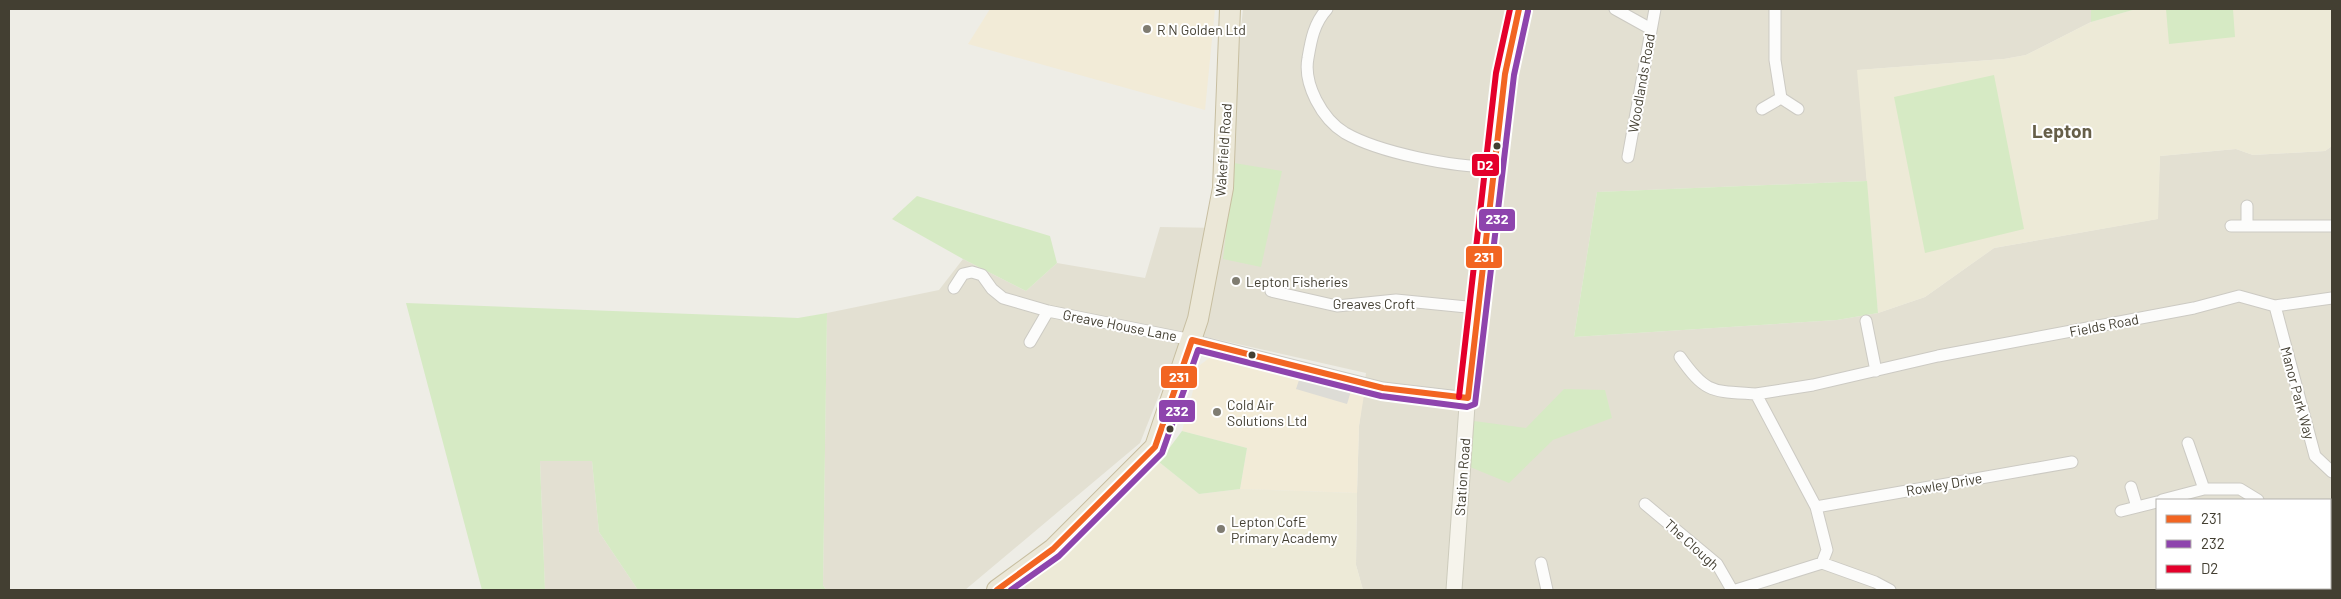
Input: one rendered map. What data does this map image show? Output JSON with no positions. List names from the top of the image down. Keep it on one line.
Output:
{"streets":{"highway":["Wakefield Road"],"street":["Woodlands Road","Greaves Croft","Greave House Lane","Fields Road","Manor Park Way","Station Road","Rowley Drive","The Clough"]},"crossings":[["Wakefield Road","Greave House Lane"],["Greaves Croft","Station Road"],["Greave House Lane","Station Road"],["Fields Road","Manor Park Way"]],"districts":["Lepton"],"places":["R N Golden Ltd","Lepton Fisheries","Cold Air Solutions Ltd","Lepton CofE Primary Academy"],"lines":["transit line 231","transit line D2","transit line 232"],"legend":["231","232","D2"]}
